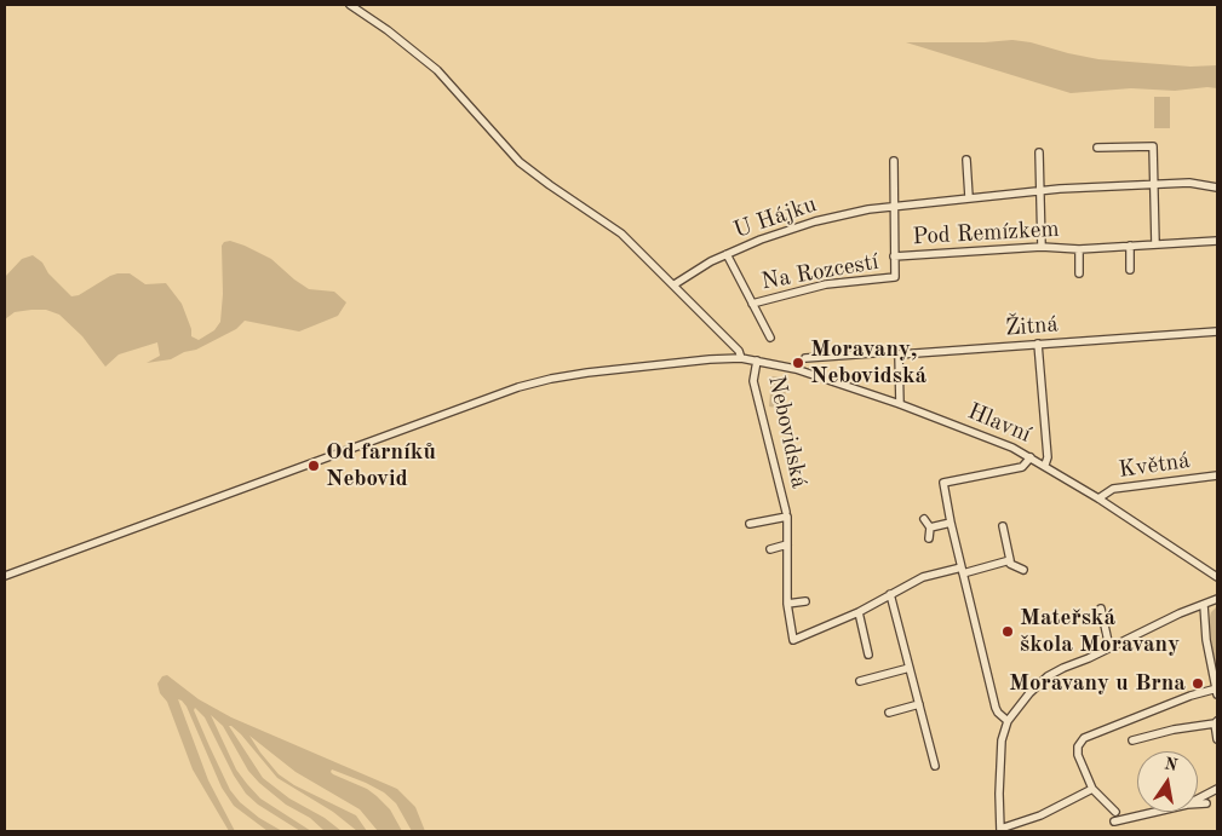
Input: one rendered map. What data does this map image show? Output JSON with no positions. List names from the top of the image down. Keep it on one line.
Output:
{"streets":{"street":["U Hájku","Pod Remízkem","Na Rozcestí","Žitná","Hlavní","Nebovidská","Květná"]},"crossings":[["U Hájku","Na Rozcestí"],["Pod Remízkem","Na Rozcestí"],["Hlavní","Nebovidská"],["Hlavní","Květná"]],"places":["Moravany, Nebovidská","Od farníků Nebovid","Mateřská škola Moravany","Moravany u Brna"],"north":"top"}
